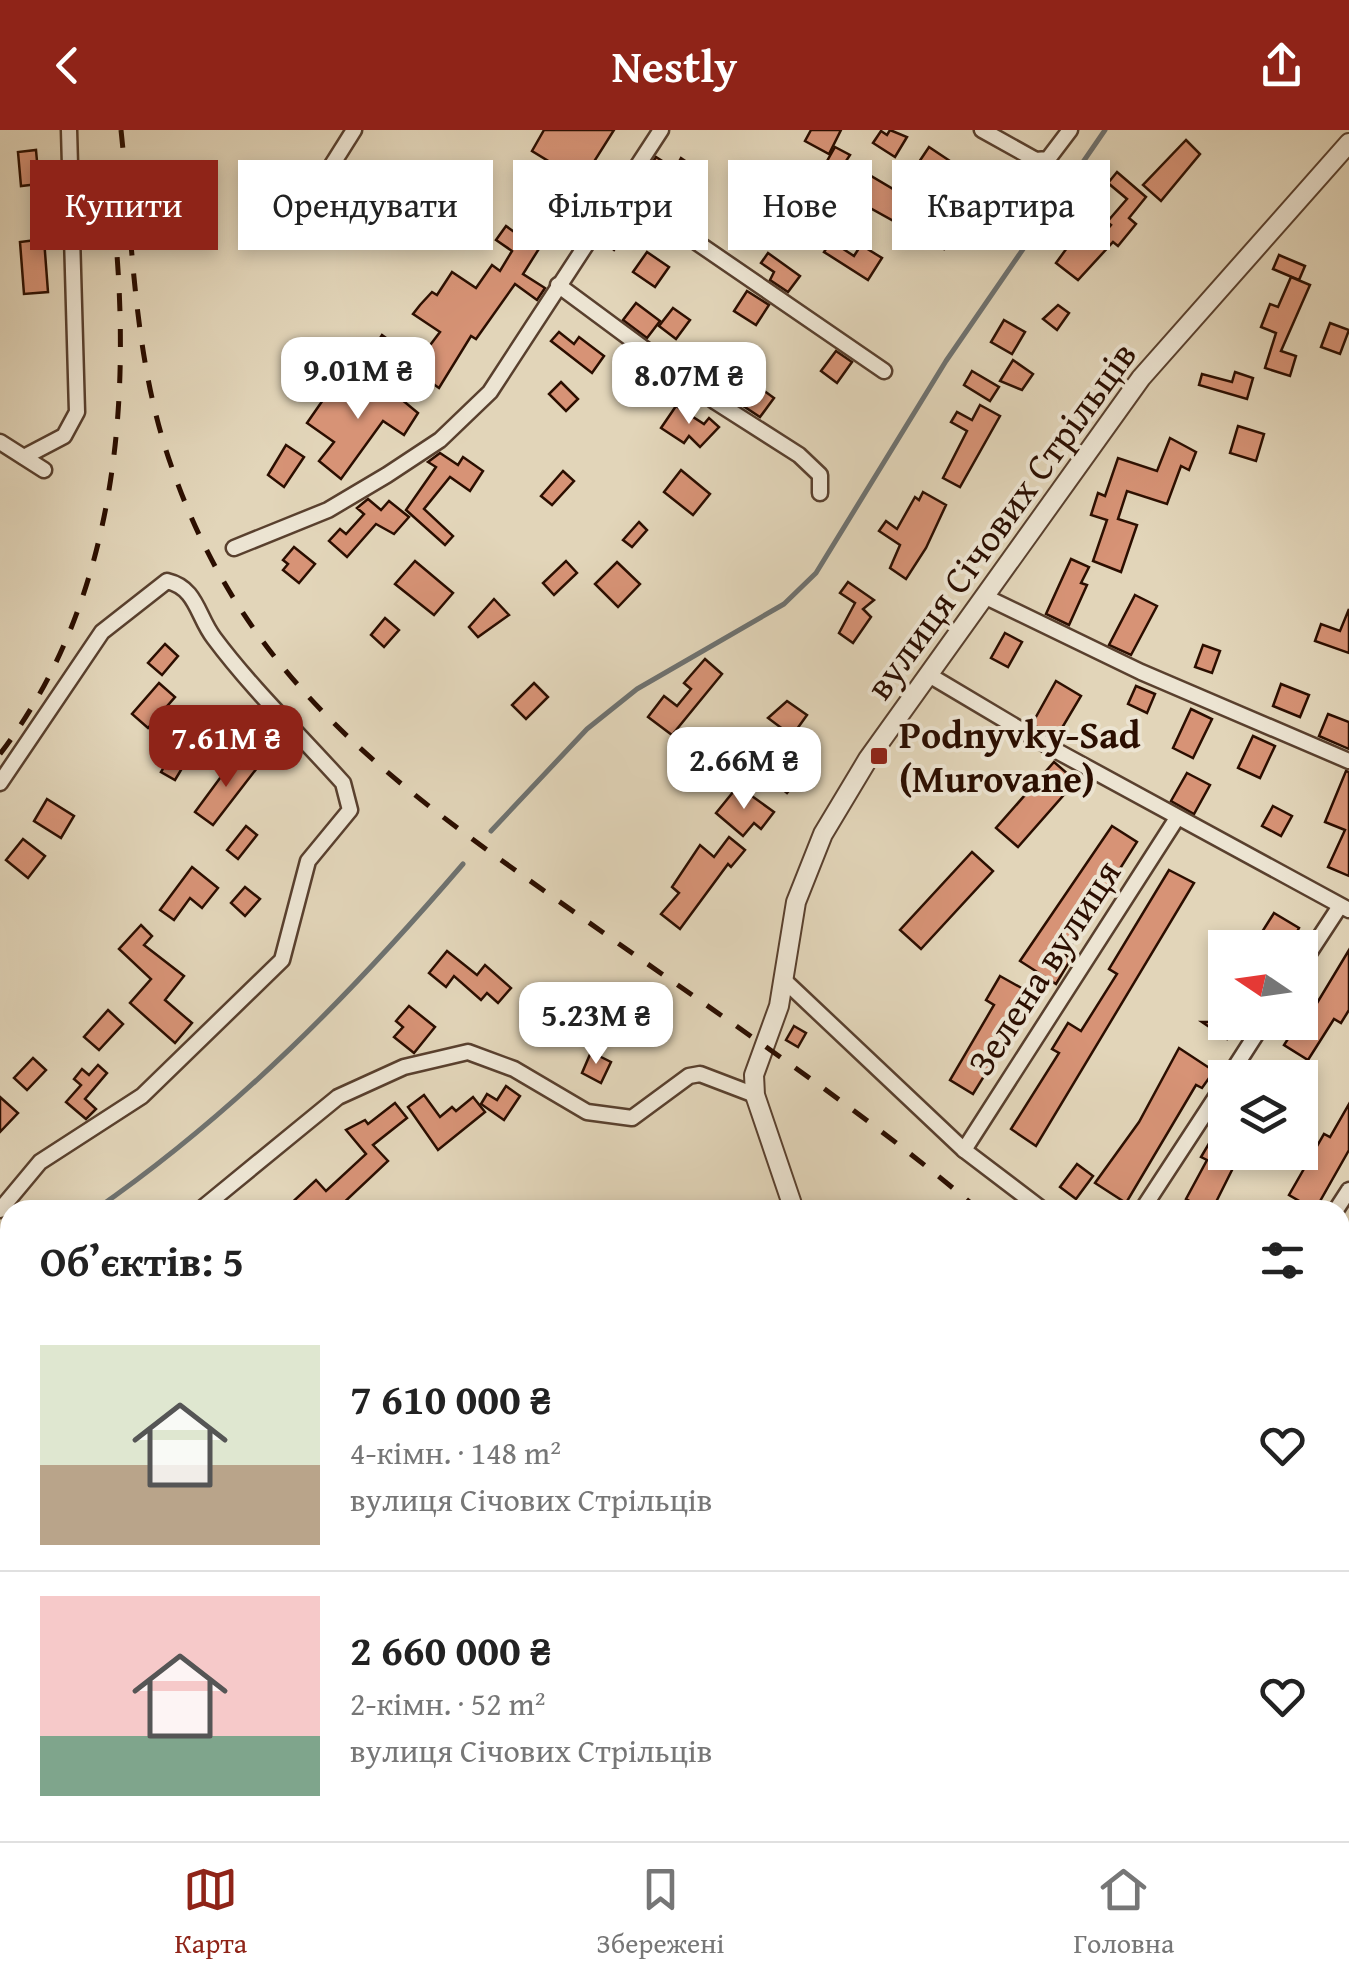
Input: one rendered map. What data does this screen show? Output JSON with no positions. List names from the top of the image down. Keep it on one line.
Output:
{"streets":{"street":["вулиця Січових Стрільців","Зелена вулиця"]},"places":{"transit":["Podnyvky-Sad (Murovane)"]},"north":"left","page":{"header":"Nestly","chip":["Купити","Орендувати","Фільтри","Нове","Квартира"],"price":["9.01M ₴","8.07M ₴","7.61M ₴","2.66M ₴","5.23M ₴"],"heading":"Об’єктів: 5","list":[{"name":"7 610 000 ₴","note":"4-кімн. · 148 m² · вулиця Січових Стрільців"},{"name":"2 660 000 ₴","note":"2-кімн. · 52 m² · вулиця Січових Стрільців"}],"tabs":["Карта","Збережені","Головна"]}}
